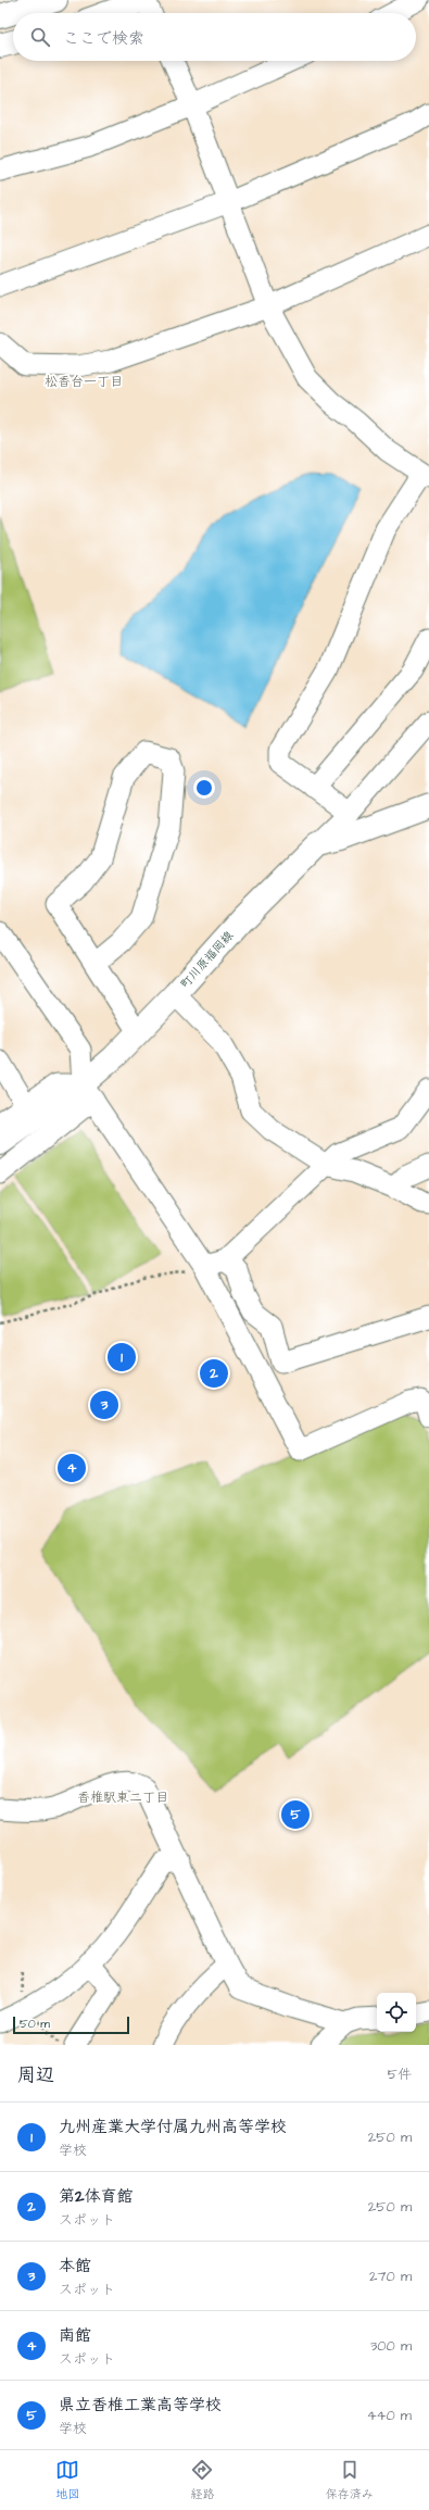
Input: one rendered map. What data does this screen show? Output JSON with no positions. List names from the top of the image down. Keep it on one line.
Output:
{"streets":{"main road":["町川原福岡線"]},"districts":["松香台一丁目","香椎駅東二丁目"],"scale_bar":"50 m","page":{"search":"ここで検索","pins":["1","2","3","4","5"],"scale":"50 m","heading":["周辺","5件"],"list":[{"mark":"1","name":"九州産業大学付属九州高等学校","note":"学校","value":"250 m"},{"mark":"2","name":"第2体育館","note":"スポット","value":"250 m"},{"mark":"3","name":"本館","note":"スポット","value":"270 m"},{"mark":"4","name":"南館","note":"スポット","value":"300 m"},{"mark":"5","name":"県立香椎工業高等学校","note":"学校","value":"440 m"}],"nav":["地図","経路","保存済み"]}}
